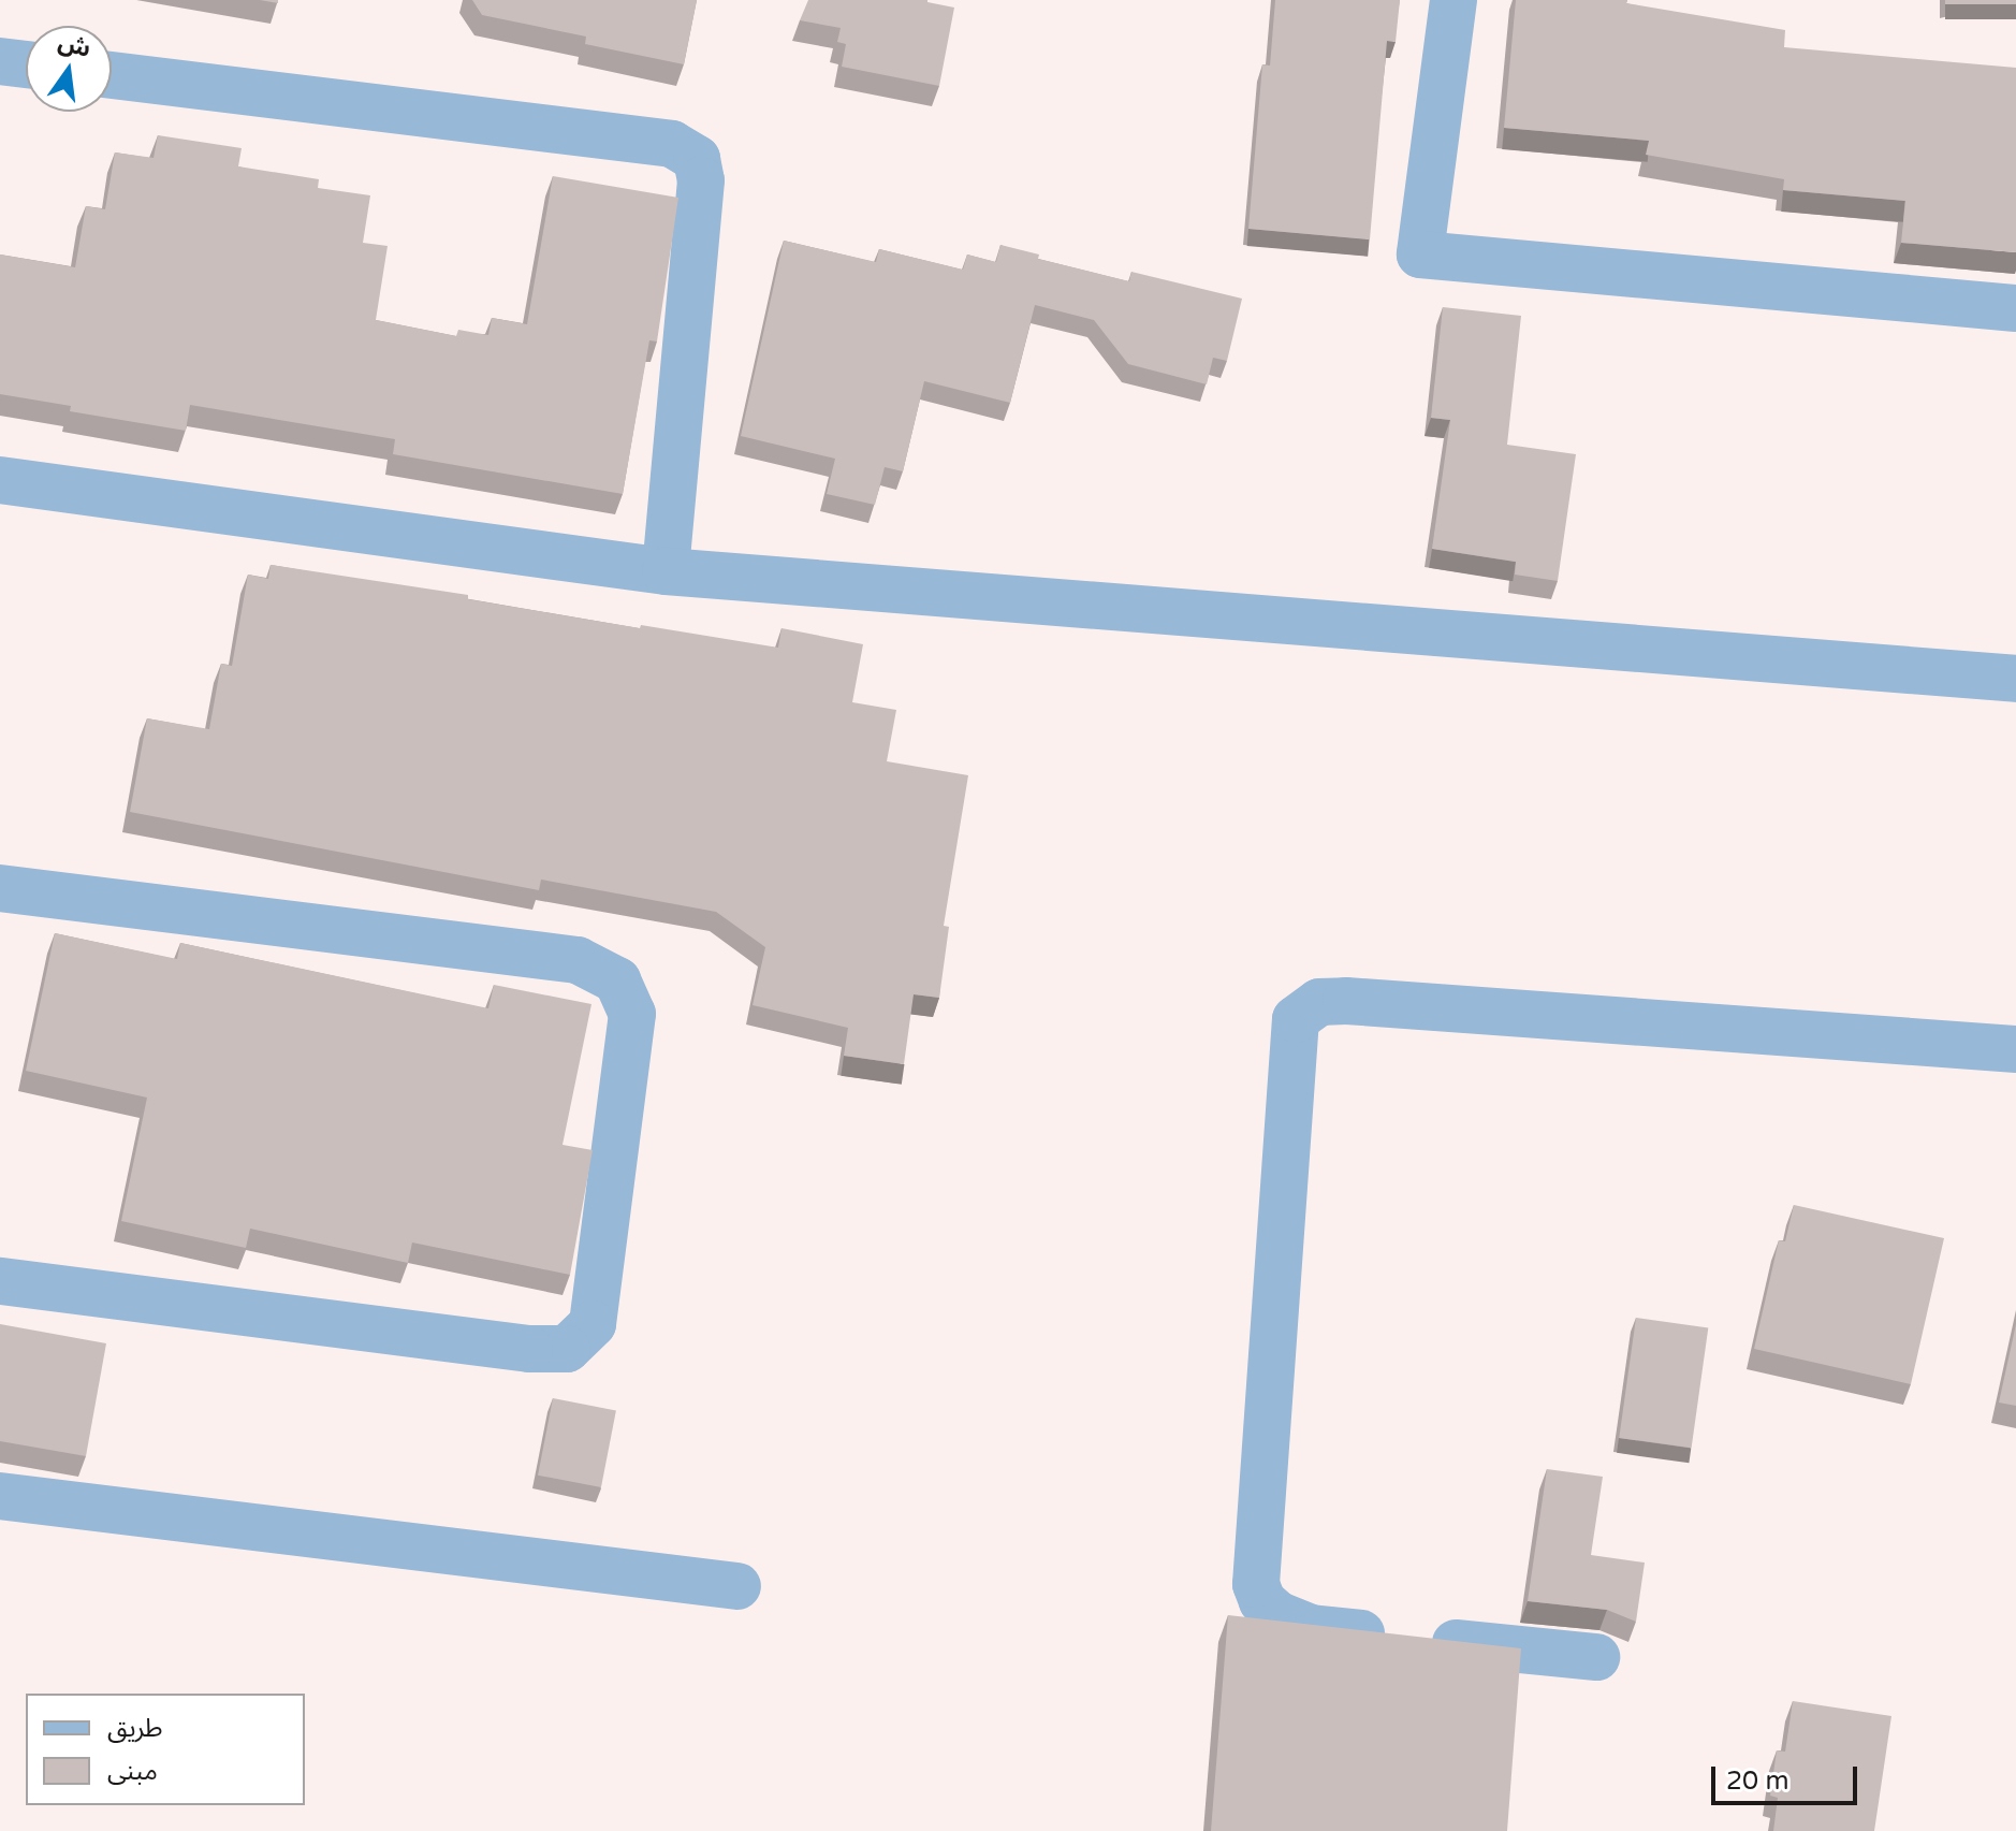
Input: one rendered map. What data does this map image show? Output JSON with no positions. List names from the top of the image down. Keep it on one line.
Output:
{"legend":["طريق","مبنى"],"scale_bar":"20 m","north":"top"}
